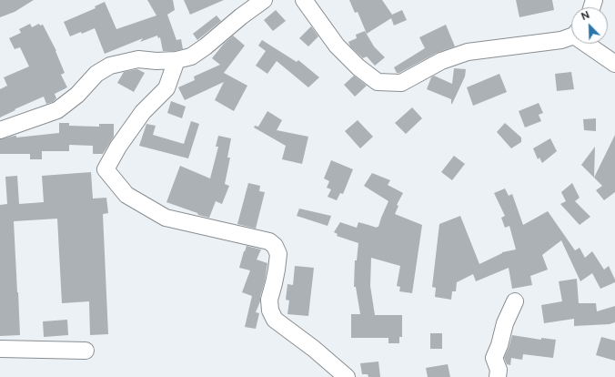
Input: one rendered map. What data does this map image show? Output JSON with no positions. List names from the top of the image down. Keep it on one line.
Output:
{"north":"top left"}
